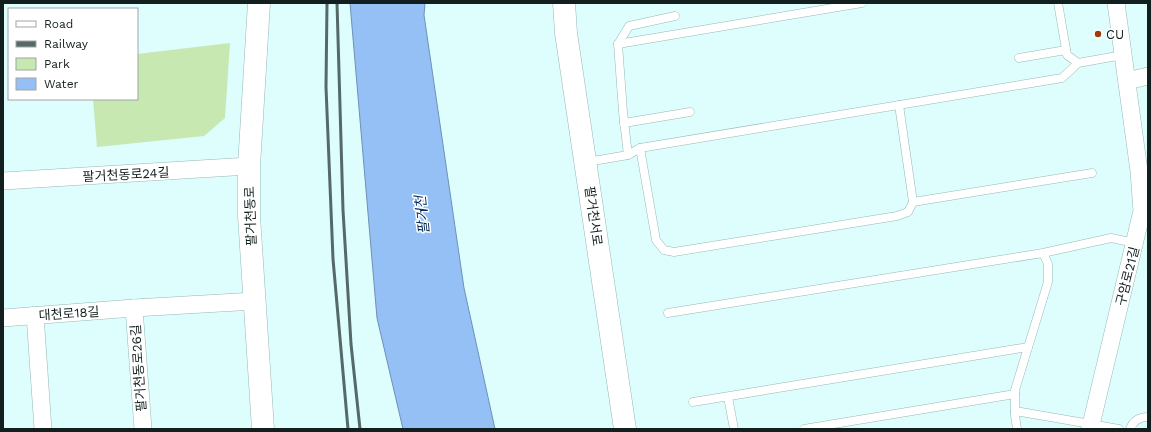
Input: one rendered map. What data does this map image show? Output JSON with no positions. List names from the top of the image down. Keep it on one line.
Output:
{"streets":{"main road":["팔거천동로","팔거천서로"],"street":["팔거천동로24길","구암로21길","대천로18길","팔거천동로26길"]},"crossings":[["팔거천동로24길","팔거천동로"],["팔거천동로","대천로18길"],["대천로18길","팔거천동로26길"]],"water":["팔거천"],"places":["CU"],"legend":["Road","Railway","Park","Water"]}
